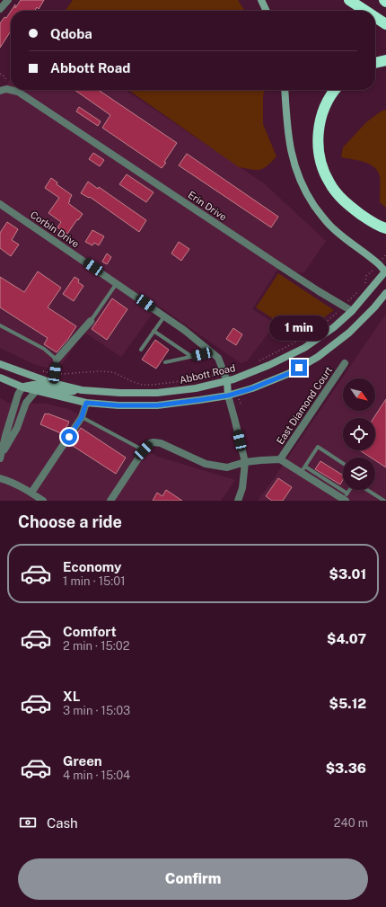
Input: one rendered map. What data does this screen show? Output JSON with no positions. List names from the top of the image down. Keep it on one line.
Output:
{"streets":{"main road":["Abbott Road"],"street":["Erin Drive","Corbin Drive","East Diamond Court"]},"crossings":[["Erin Drive","Abbott Road"],["Corbin Drive","Abbott Road"]],"north":"bottom right","page":{"banner":["Qdoba","Abbott Road"],"bubble":"1 min","heading":"Choose a ride","list":[{"name":"Economy","note":"1 min · 15:01","value":"$3.01"},{"name":"Comfort","note":"2 min · 15:02","value":"$4.07"},{"name":"XL","note":"3 min · 15:03","value":"$5.12"},{"name":"Green","note":"4 min · 15:04","value":"$3.36"}],"pay":["Cash","240 m"],"buttons":"Confirm"}}
